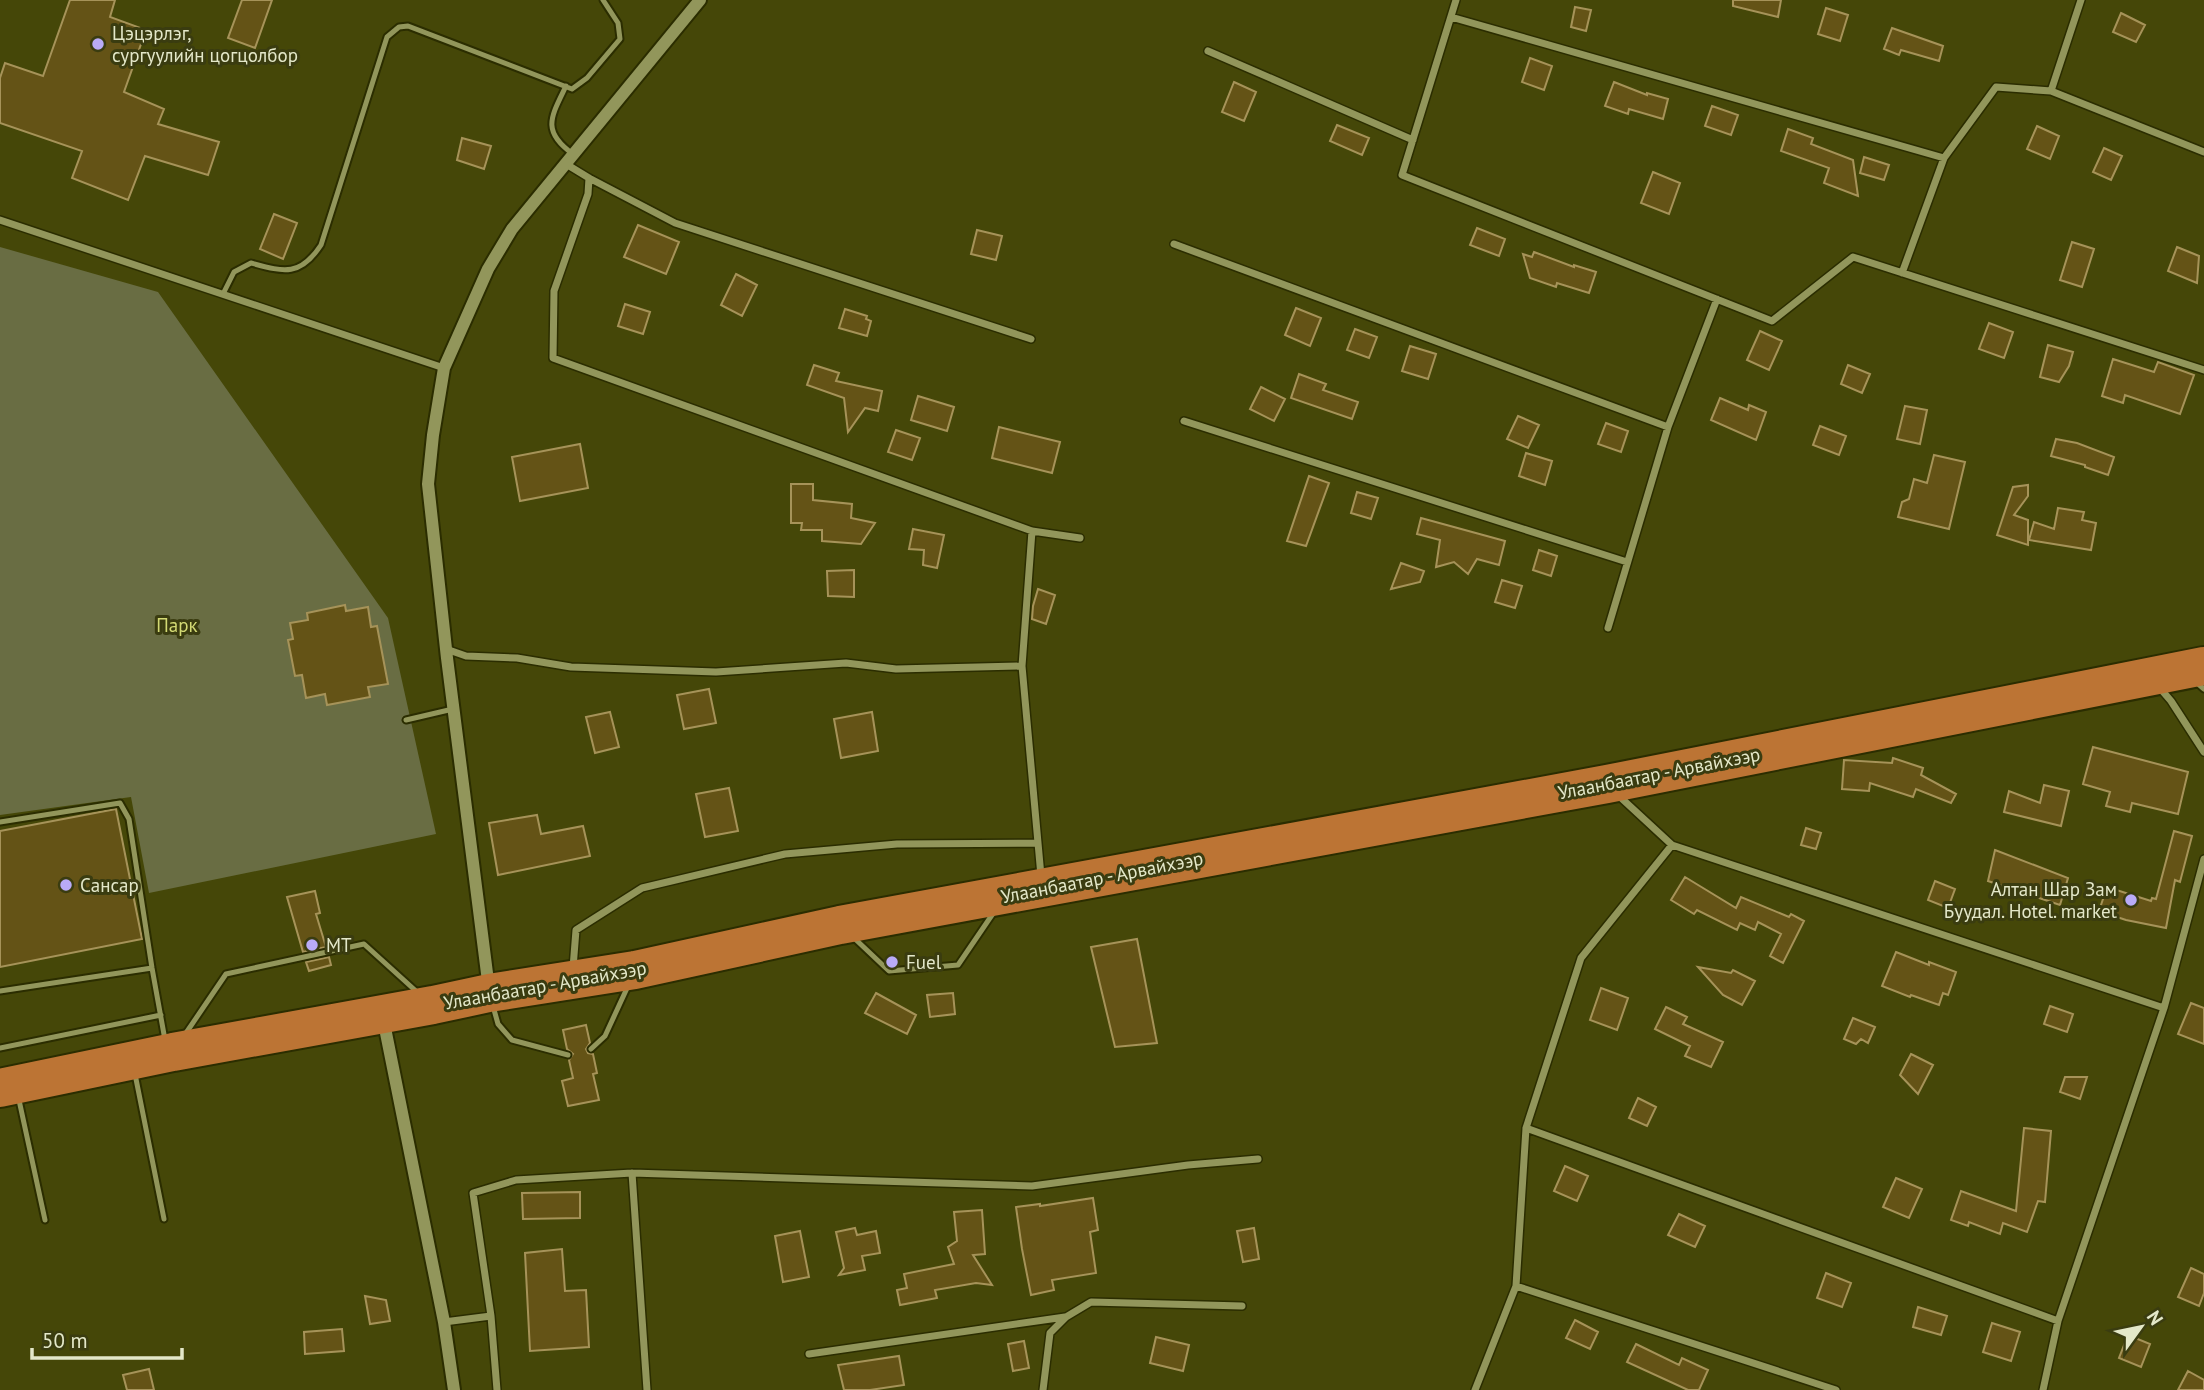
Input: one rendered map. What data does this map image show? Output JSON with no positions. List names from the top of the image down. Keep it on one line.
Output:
{"streets":{"highway":["Улаанбаатар - Арвайхээр"]},"parks":["Парк"],"places":["Цэцэрлэг, сургуулийн цогцолбор","Сансар","Алтан Шар Зам Буудал. Hotel. market","МТ","Fuel"],"scale_bar":"50 m","north":"top right"}
